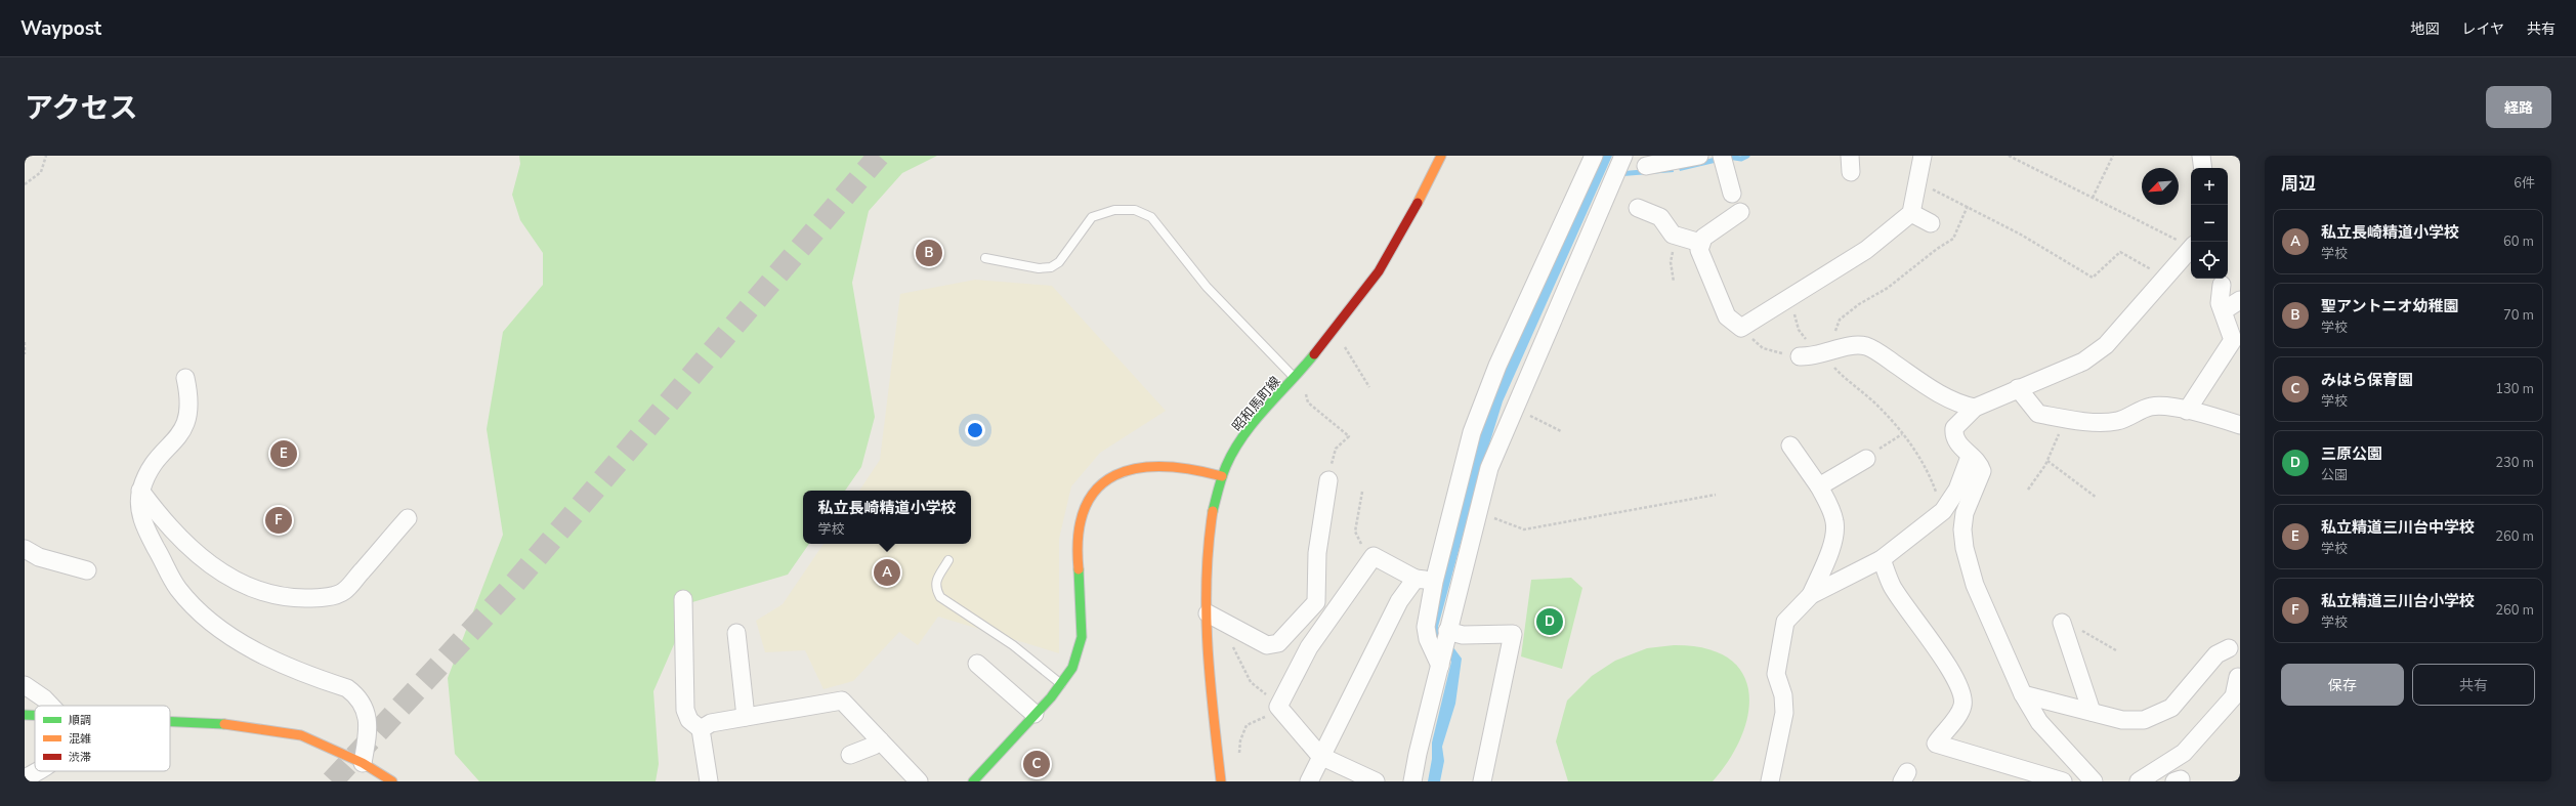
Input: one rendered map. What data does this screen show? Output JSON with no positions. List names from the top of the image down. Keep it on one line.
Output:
{"streets":{"street":["昭和馬町線"]},"legend":["順調","混雑","渋滞"],"north":"bottom left","page":{"header":"Waypost","nav":["地図","レイヤ","共有"],"title":"アクセス","buttons":["経路",["保存","共有"]],"heading":["周辺","6件"],"map_buttons":["+","−"],"list":[{"mark":"A","name":"私立長崎精道小学校","note":"学校","value":"60 m"},{"mark":"B","name":"聖アントニオ幼稚園","note":"学校","value":"70 m"},{"mark":"C","name":"みはら保育園","note":"学校","value":"130 m"},{"mark":"D","name":"三原公園","note":"公園","value":"230 m"},{"mark":"E","name":"私立精道三川台中学校","note":"学校","value":"260 m"},{"mark":"F","name":"私立精道三川台小学校","note":"学校","value":"260 m"}],"pins":["B","E","F","A","D","C"],"popup":["私立長崎精道小学校","学校"]}}
